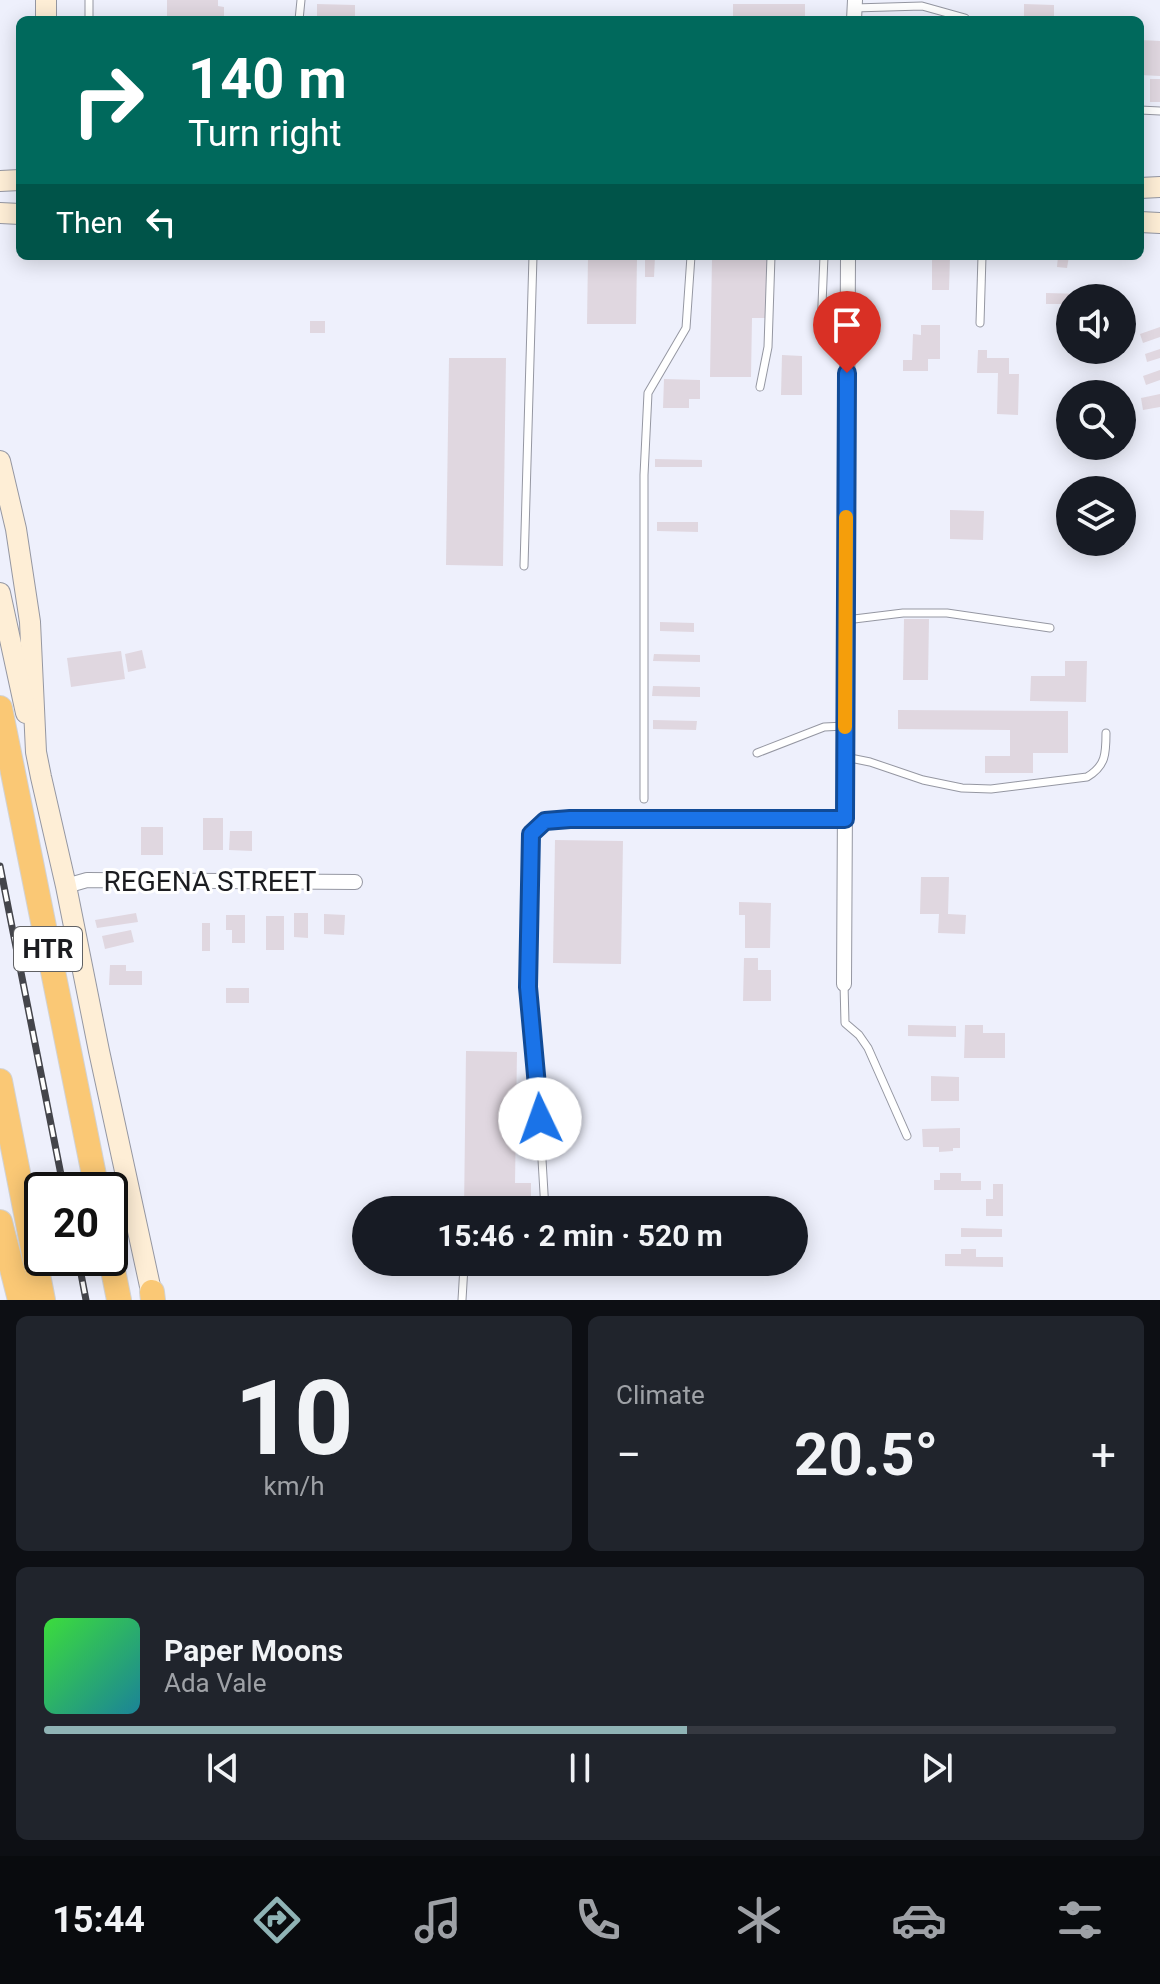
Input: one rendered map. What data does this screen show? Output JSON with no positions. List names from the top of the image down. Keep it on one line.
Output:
{"streets":{"highway":["HTR"],"street":["REGENA STREET"]},"page":{"turn":["140 m","Turn right"],"then":"Then","limit":"20","trip":"15:46 · 2 min · 520 m","tile":[["10","km/h"],"Climate"],"heat":["−","20.5°","+"],"song":["Paper Moons","Ada Vale"],"tabs":"15:44"}}
